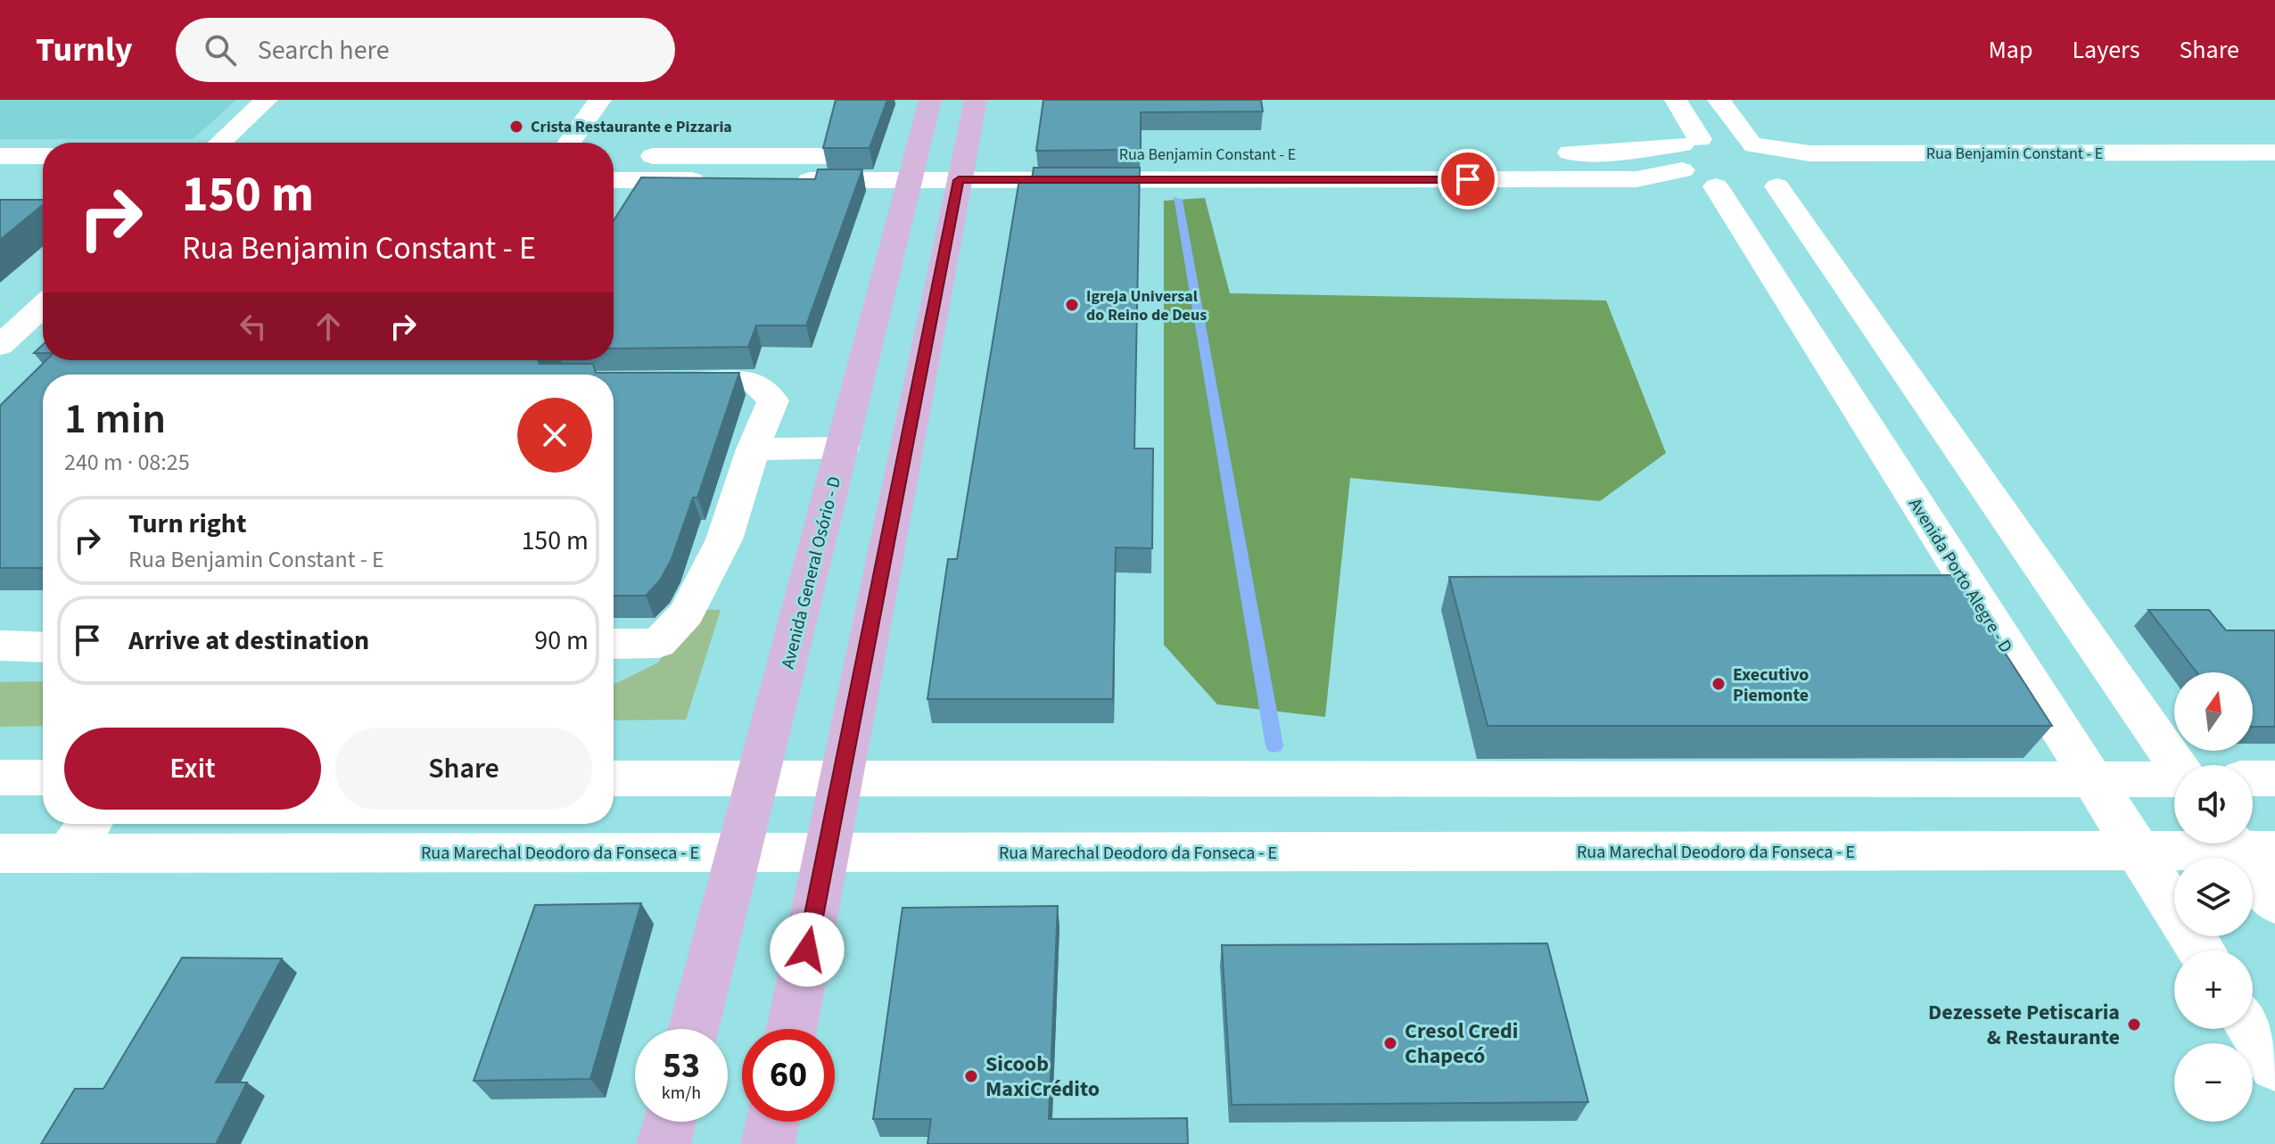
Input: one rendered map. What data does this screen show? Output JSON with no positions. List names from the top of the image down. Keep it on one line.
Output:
{"streets":{"main road":["Avenida General Osório - D"],"street":["Rua Benjamin Constant - E","Avenida Porto Alegre - D","Rua Marechal Deodoro da Fonseca - E"]},"crossings":[["Rua Benjamin Constant - E","Avenida General Osório - D"],["Rua Benjamin Constant - E","Avenida Porto Alegre - D"],["Avenida General Osório - D","Rua Marechal Deodoro da Fonseca - E"],["Avenida Porto Alegre - D","Rua Marechal Deodoro da Fonseca - E"]],"places":["Crista Restaurante e Pizzaria","Igreja Universal do Reino de Deus","Executivo Piemonte","Dezessete Petiscaria & Restaurante","Cresol Credi Chapecó","Sicoob MaxiCrédito"],"north":"top","page":{"header":"Turnly","search":"Search here","nav":["Map","Layers","Share"],"turn":["150 m","Rua Benjamin Constant - E"],"heading":["1 min","240 m · 08:25"],"list":[{"name":"Turn right","note":"Rua Benjamin Constant - E","value":"150 m"},{"name":"Arrive at destination","value":"90 m"}],"map_buttons":["+","−"],"buttons":["Exit","Share"],"speed":"53 km/h","limit":"60"}}
